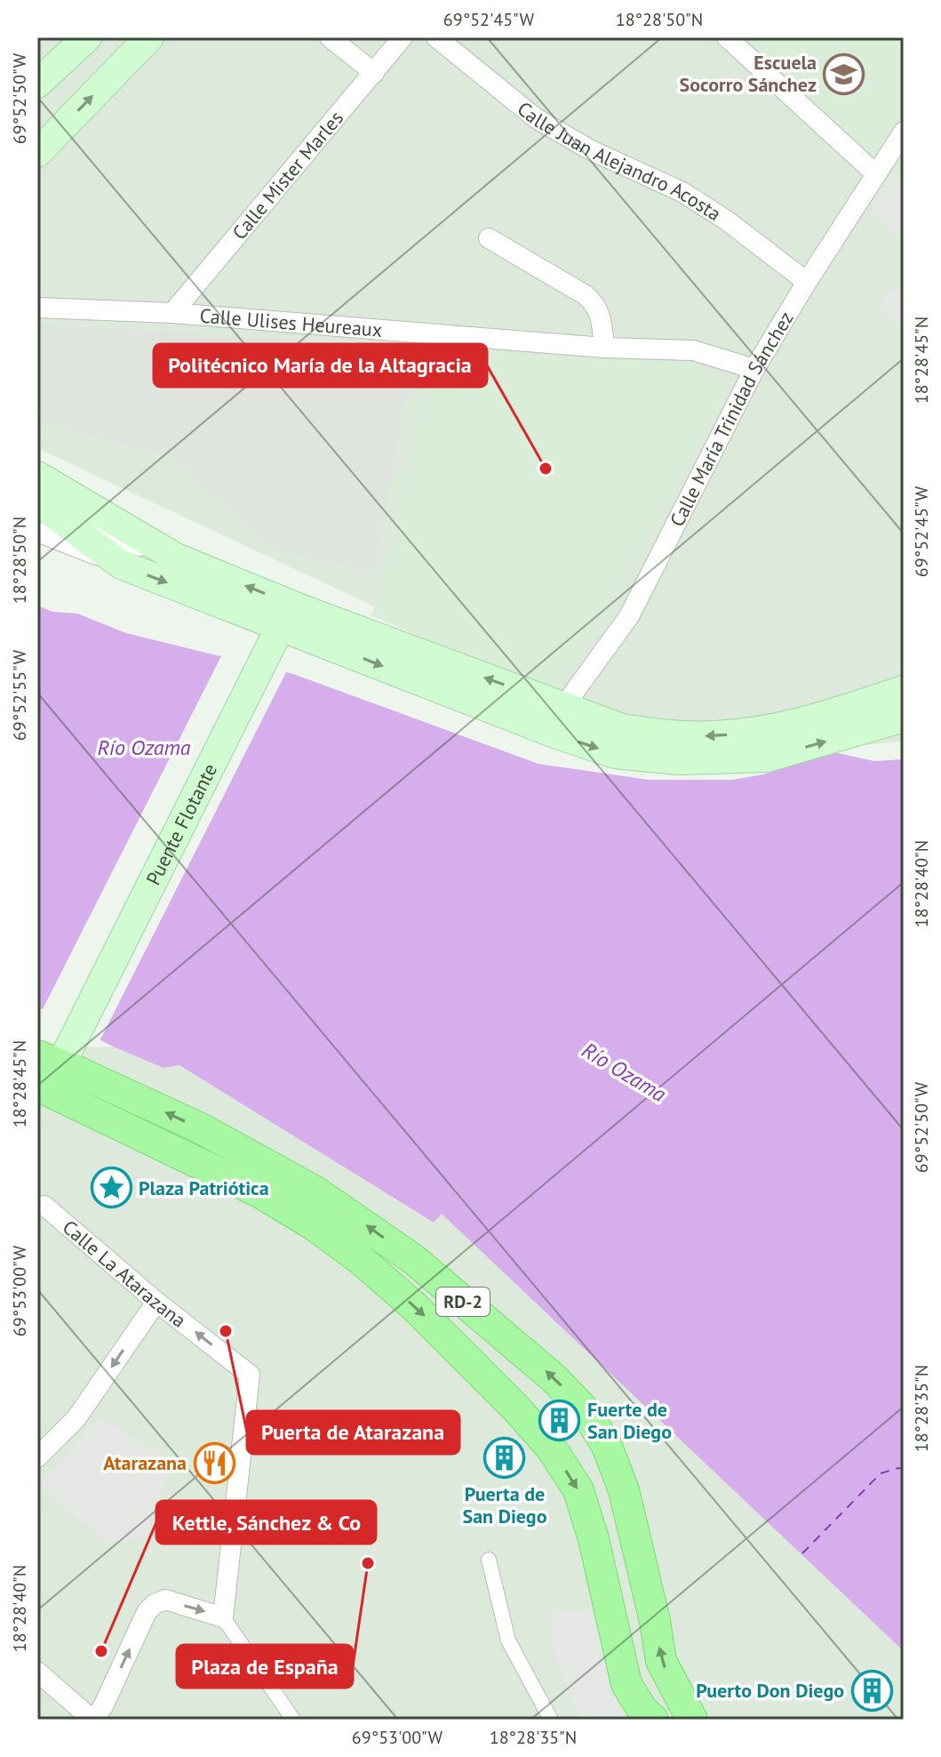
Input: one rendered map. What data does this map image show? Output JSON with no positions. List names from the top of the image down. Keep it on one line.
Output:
{"streets":{"main road":["Puente Flotante","RD-2"],"street":["Calle Juan Alejandro Acosta","Calle Mister Marles","Calle Ulises Heureaux","Calle María Trinidad Sánchez","Calle La Atarazana"]},"crossings":[["Calle Juan Alejandro Acosta","Calle María Trinidad Sánchez"],["Calle Mister Marles","Calle Ulises Heureaux"],["Calle Ulises Heureaux","Calle María Trinidad Sánchez"],["Puente Flotante","RD-2"]],"one_way":["Calle La Atarazana"],"water":["Río Ozama"],"places":{"school or university":["Escuela Socorro Sánchez"],"other":["Politécnico María de la Altagracia","Puerta de Atarazana","Plaza de España","Kettle, Sánchez & Co"],"place":["Plaza Patriótica"],"building":["Fuerte de San Diego","Puerta de San Diego","Puerto Don Diego"],"restaurant":["Atarazana"]},"coordinates":["69°52'45\"W","18°28'50\"N","69°52'50\"W","18°28'45\"N","69°52'55\"W","18°28'40\"N","69°53'00\"W","18°28'35\"N"]}
